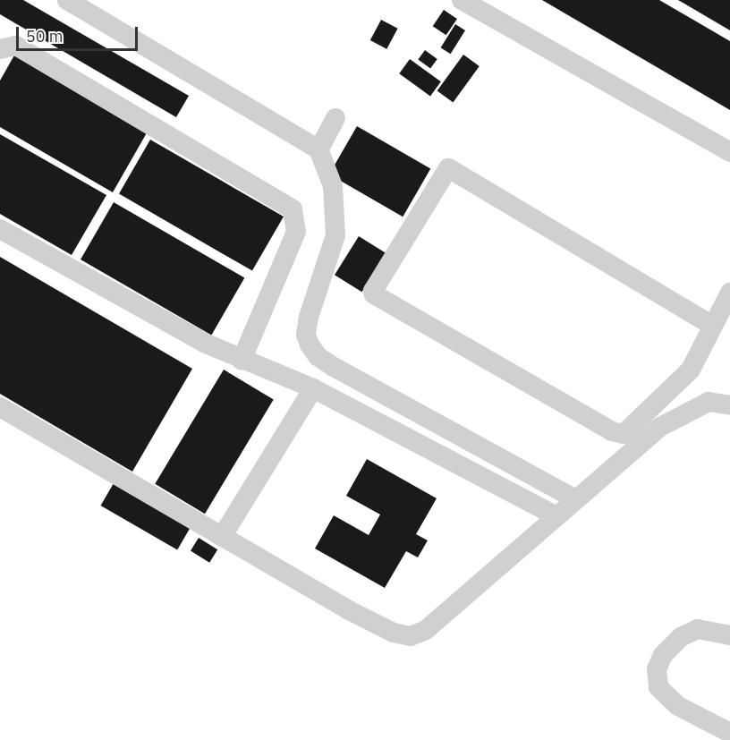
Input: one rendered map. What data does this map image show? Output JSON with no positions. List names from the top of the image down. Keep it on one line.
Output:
{"scale_bar":"50 m"}
